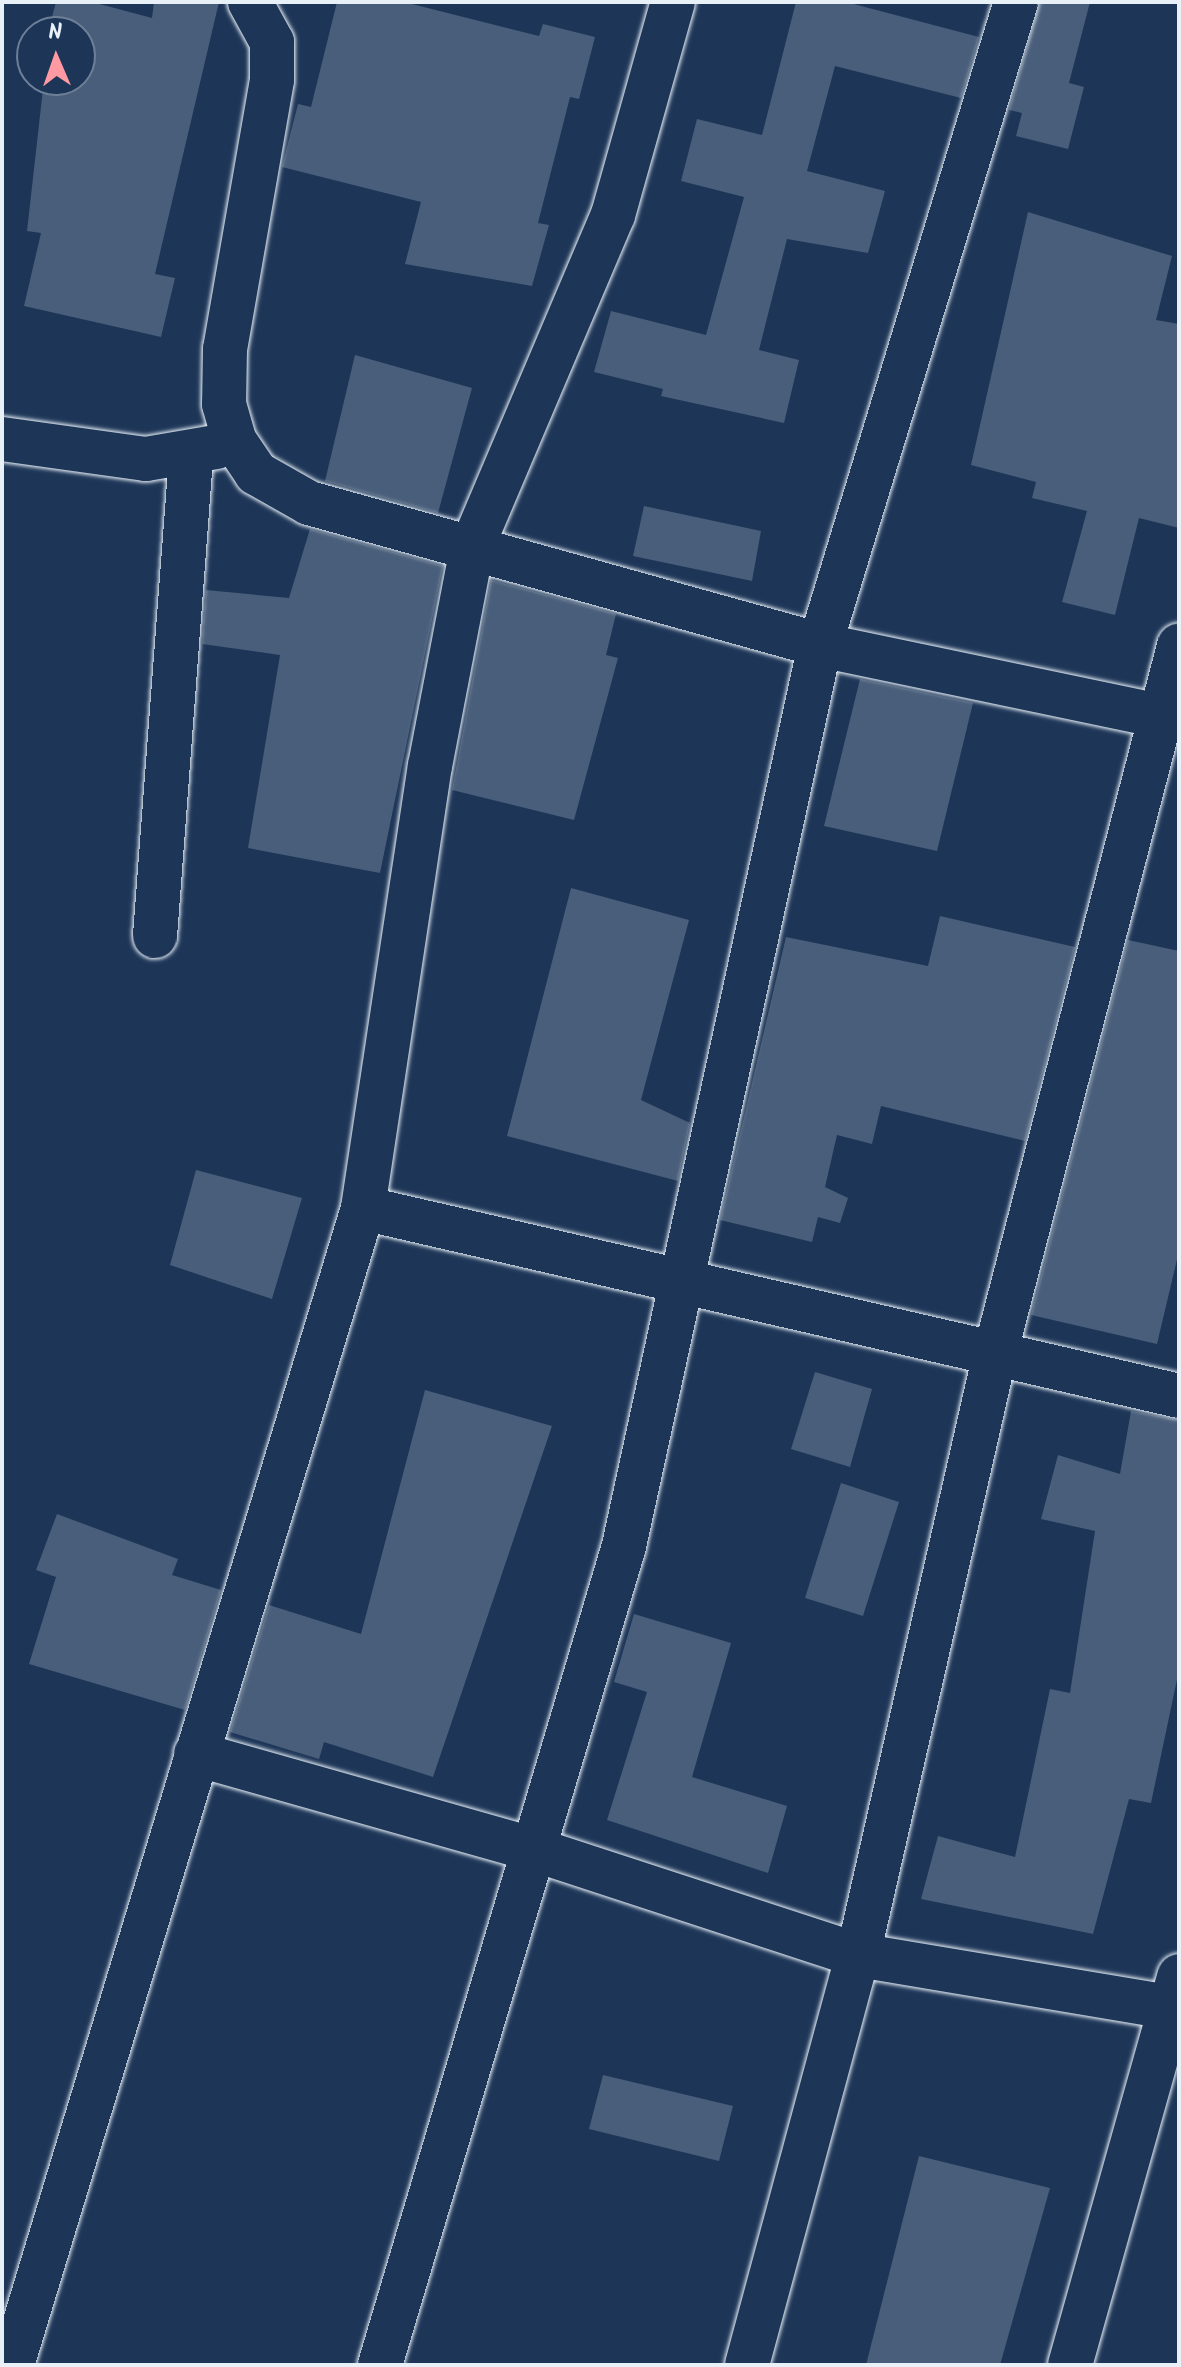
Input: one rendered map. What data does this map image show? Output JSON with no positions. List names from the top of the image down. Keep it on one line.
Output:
{"north":"top"}
